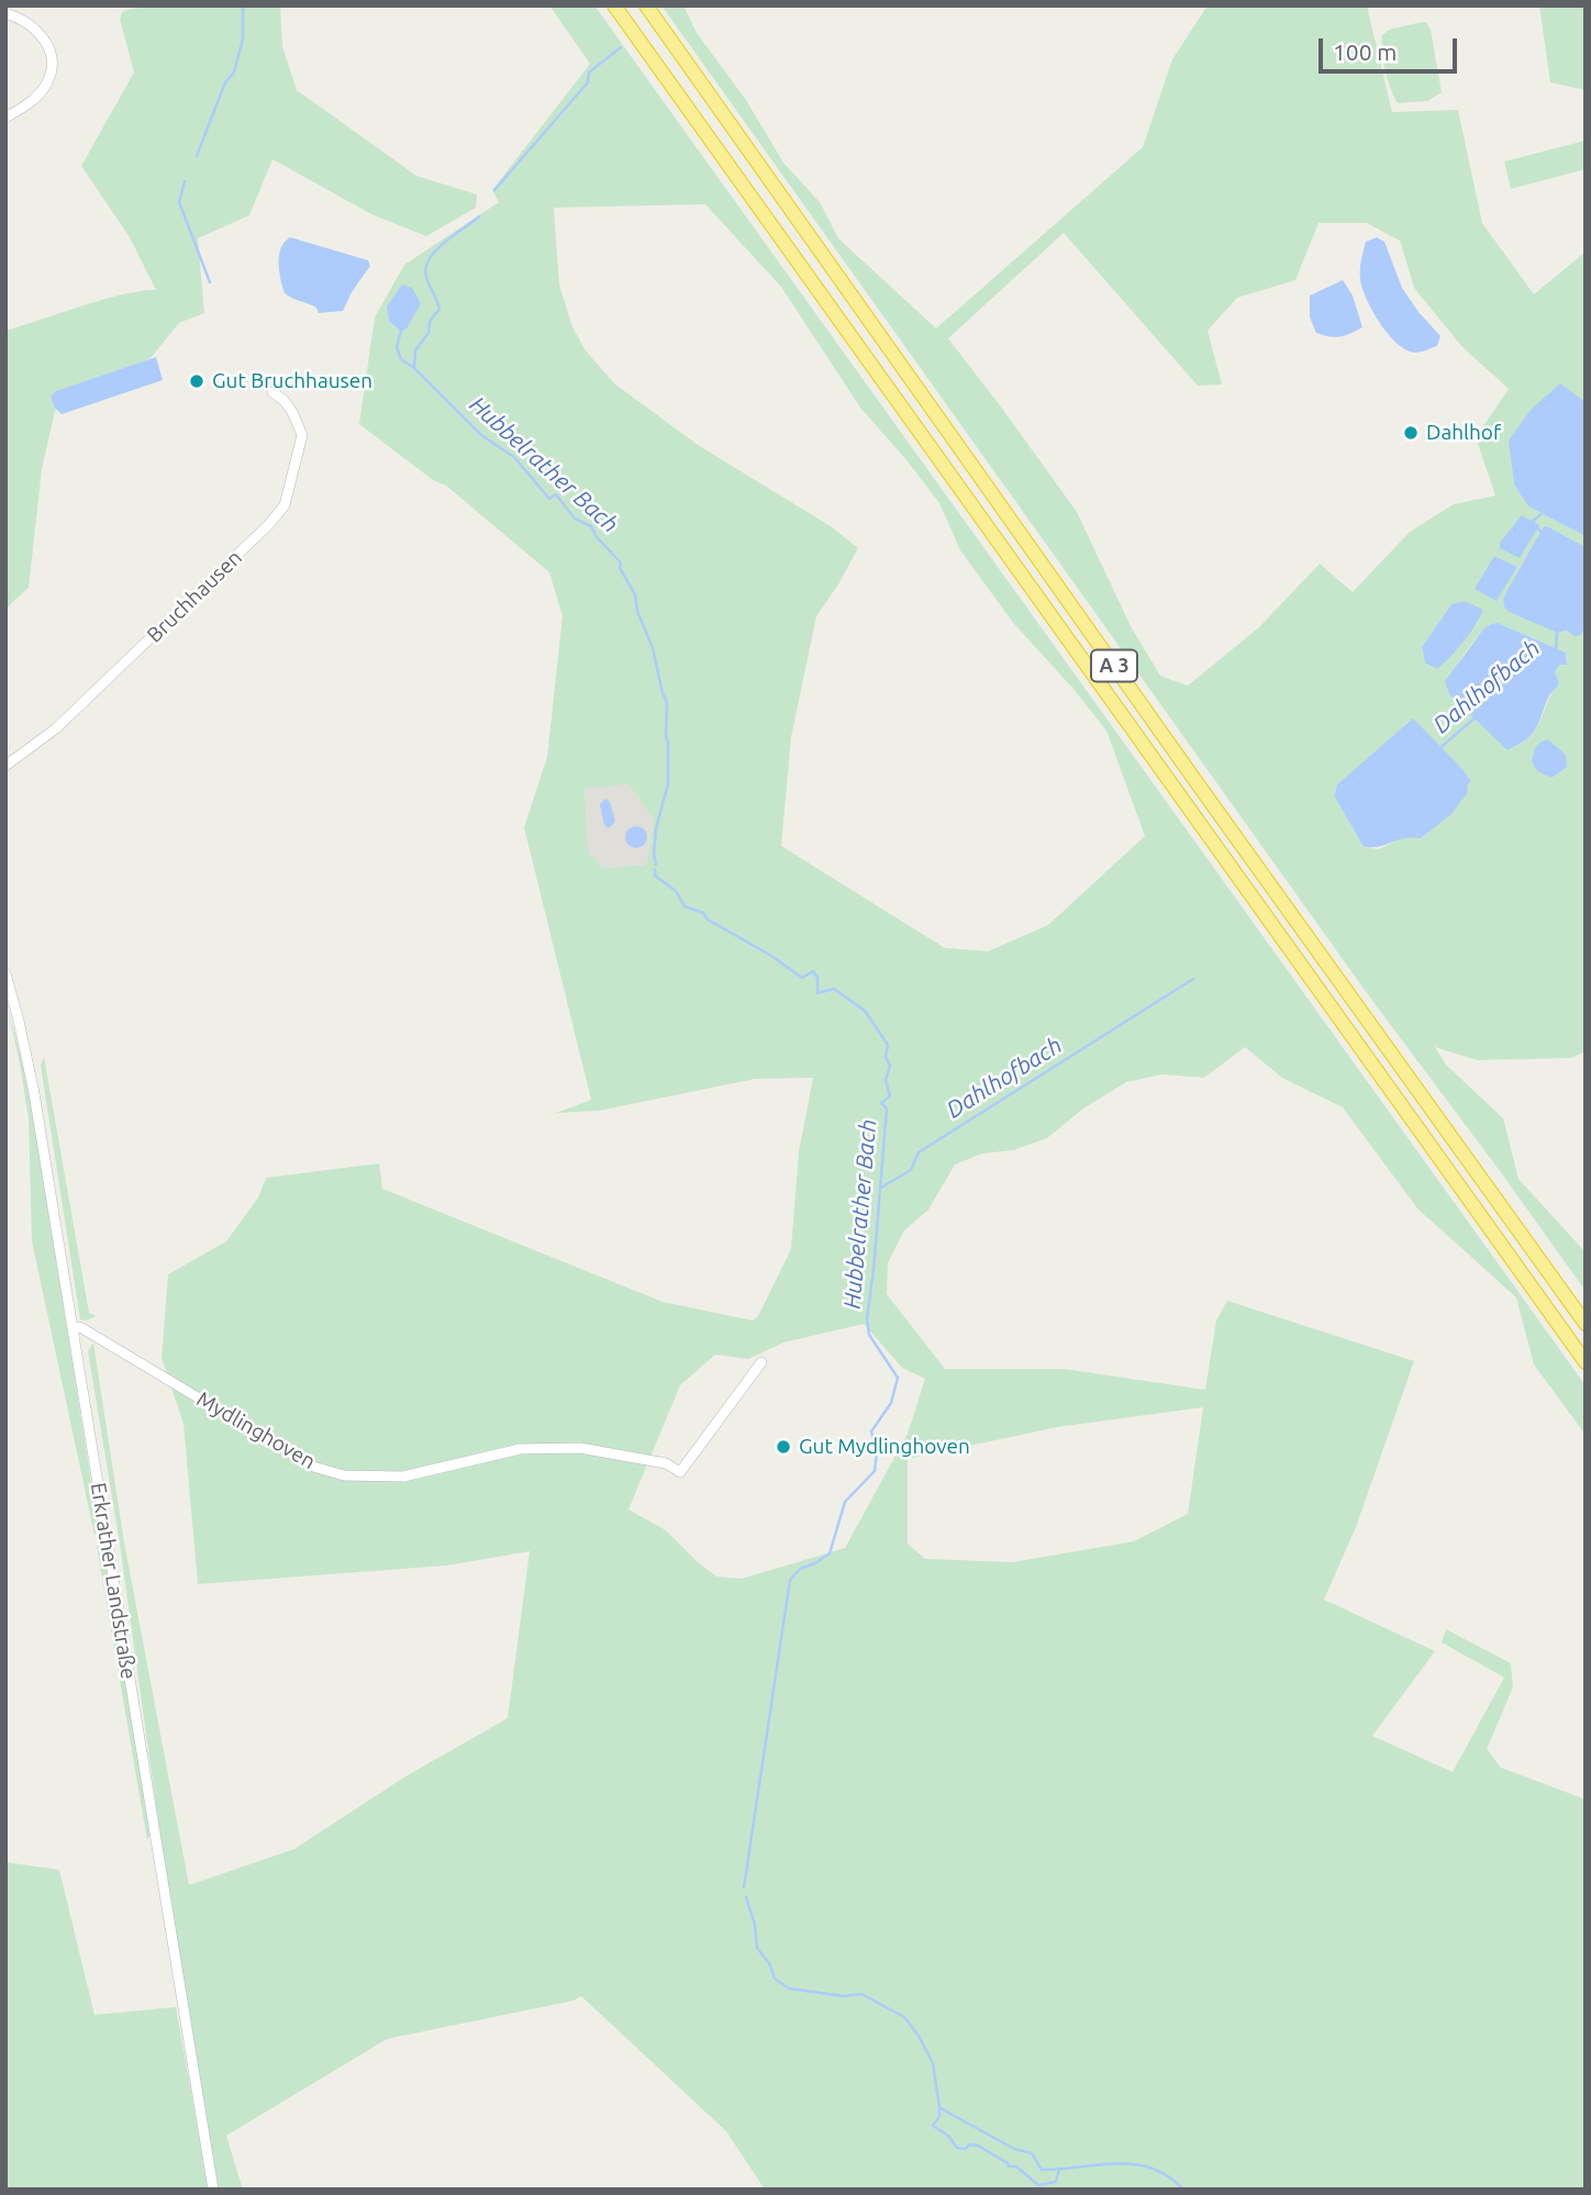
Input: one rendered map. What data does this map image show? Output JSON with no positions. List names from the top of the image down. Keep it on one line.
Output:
{"streets":{"highway":["A 3"],"street":["Bruchhausen","Mydlinghoven","Erkrather Landstraße"]},"crossings":[["Mydlinghoven","Erkrather Landstraße"]],"water":["Hubbelrather Bach","Dahlhofbach"],"places":["Gut Bruchhausen","Dahlhof","Gut Mydlinghoven"],"scale_bar":"100 m"}
